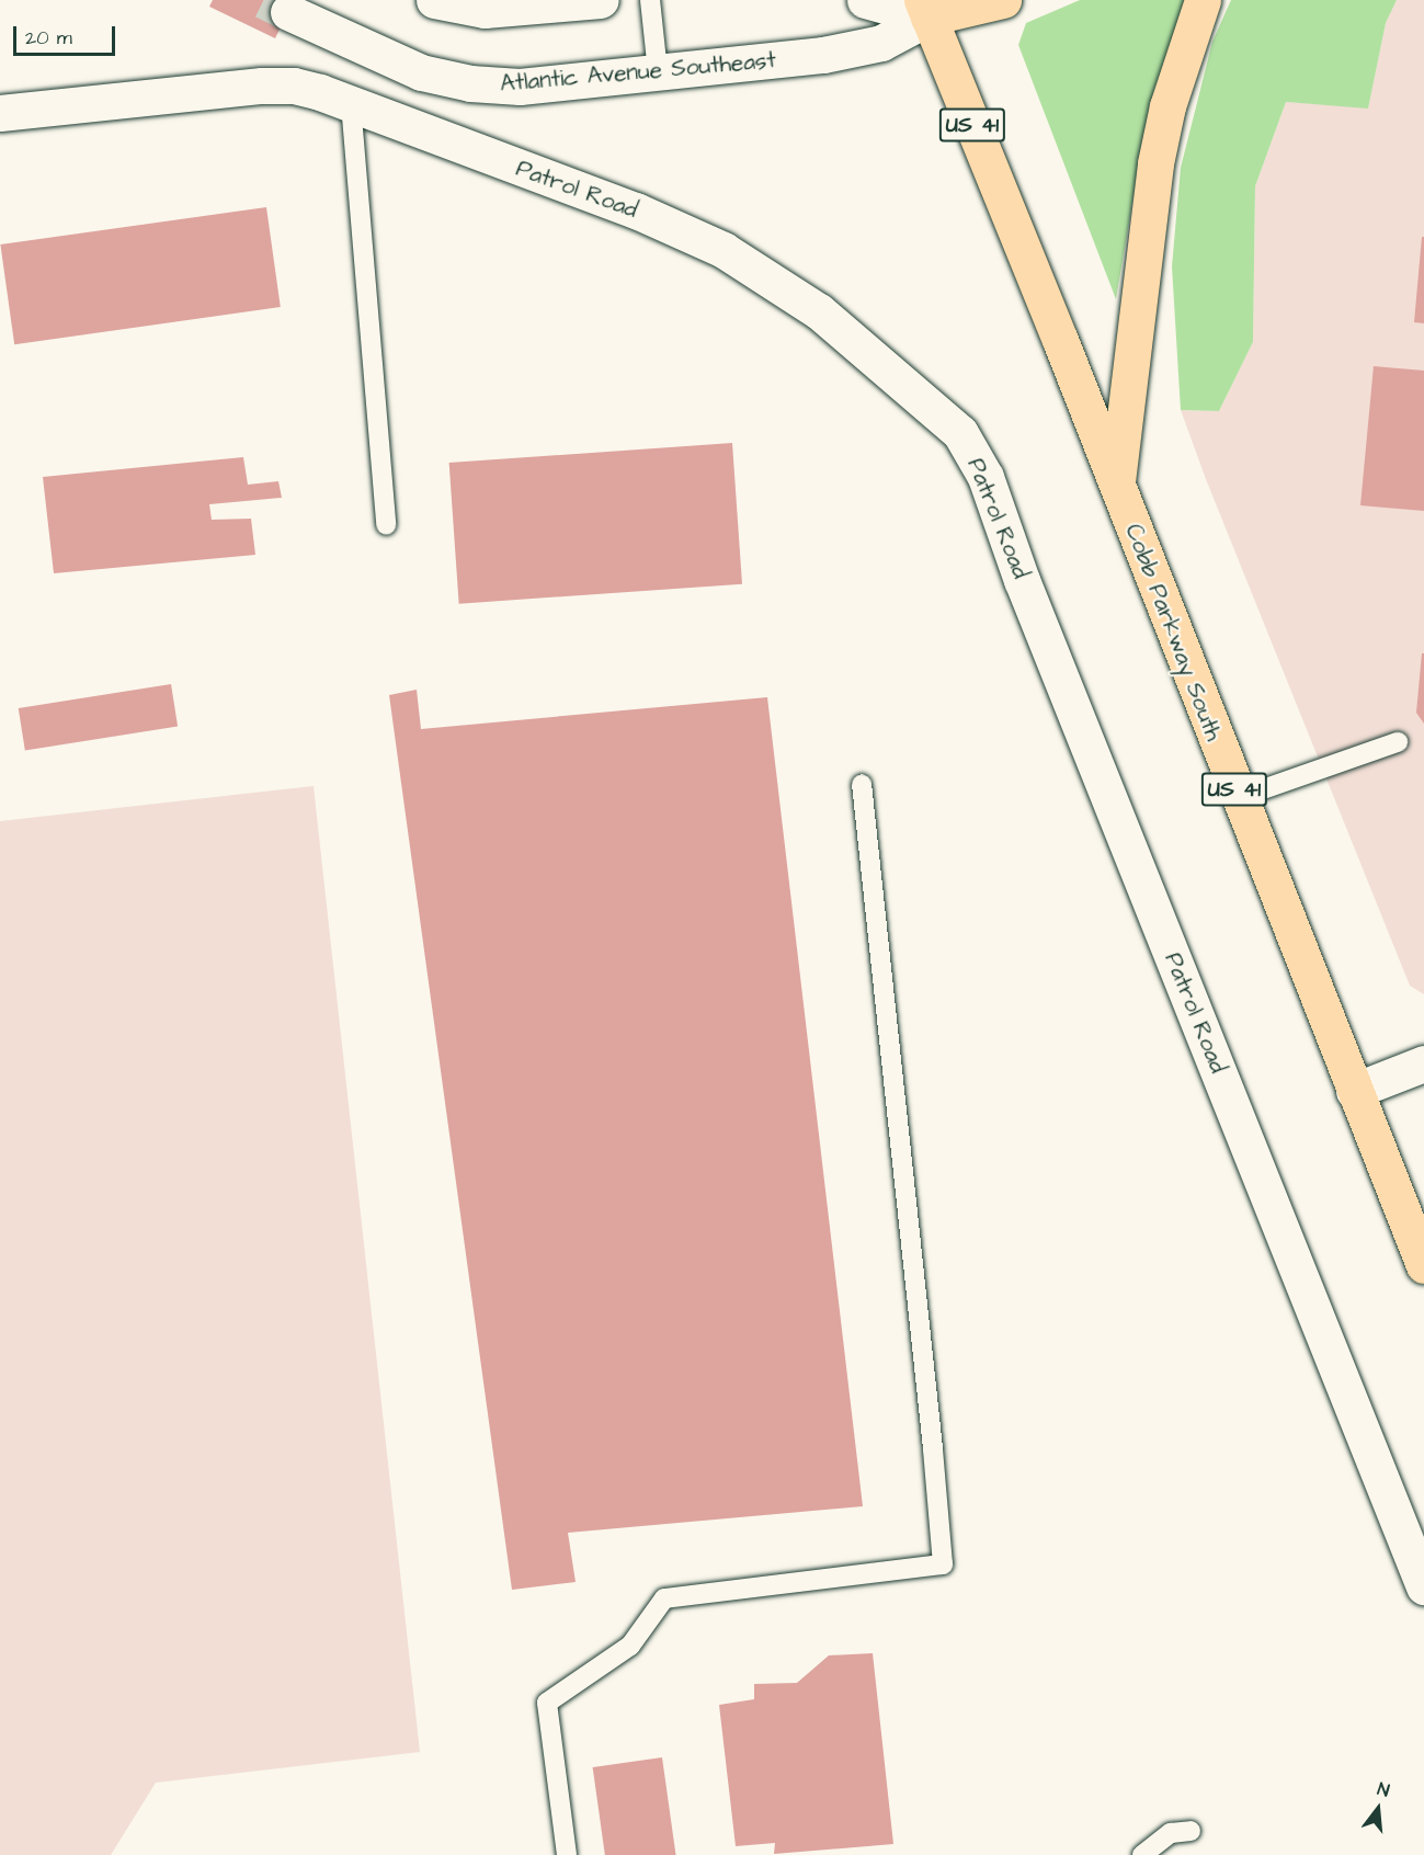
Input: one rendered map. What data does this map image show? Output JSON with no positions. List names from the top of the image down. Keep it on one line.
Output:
{"streets":{"main road":["US 41","Cobb Parkway South"],"street":["Atlantic Avenue Southeast","Patrol Road"]},"crossings":[["Atlantic Avenue Southeast","Cobb Parkway South"]],"scale_bar":"20 m","north":"top"}
